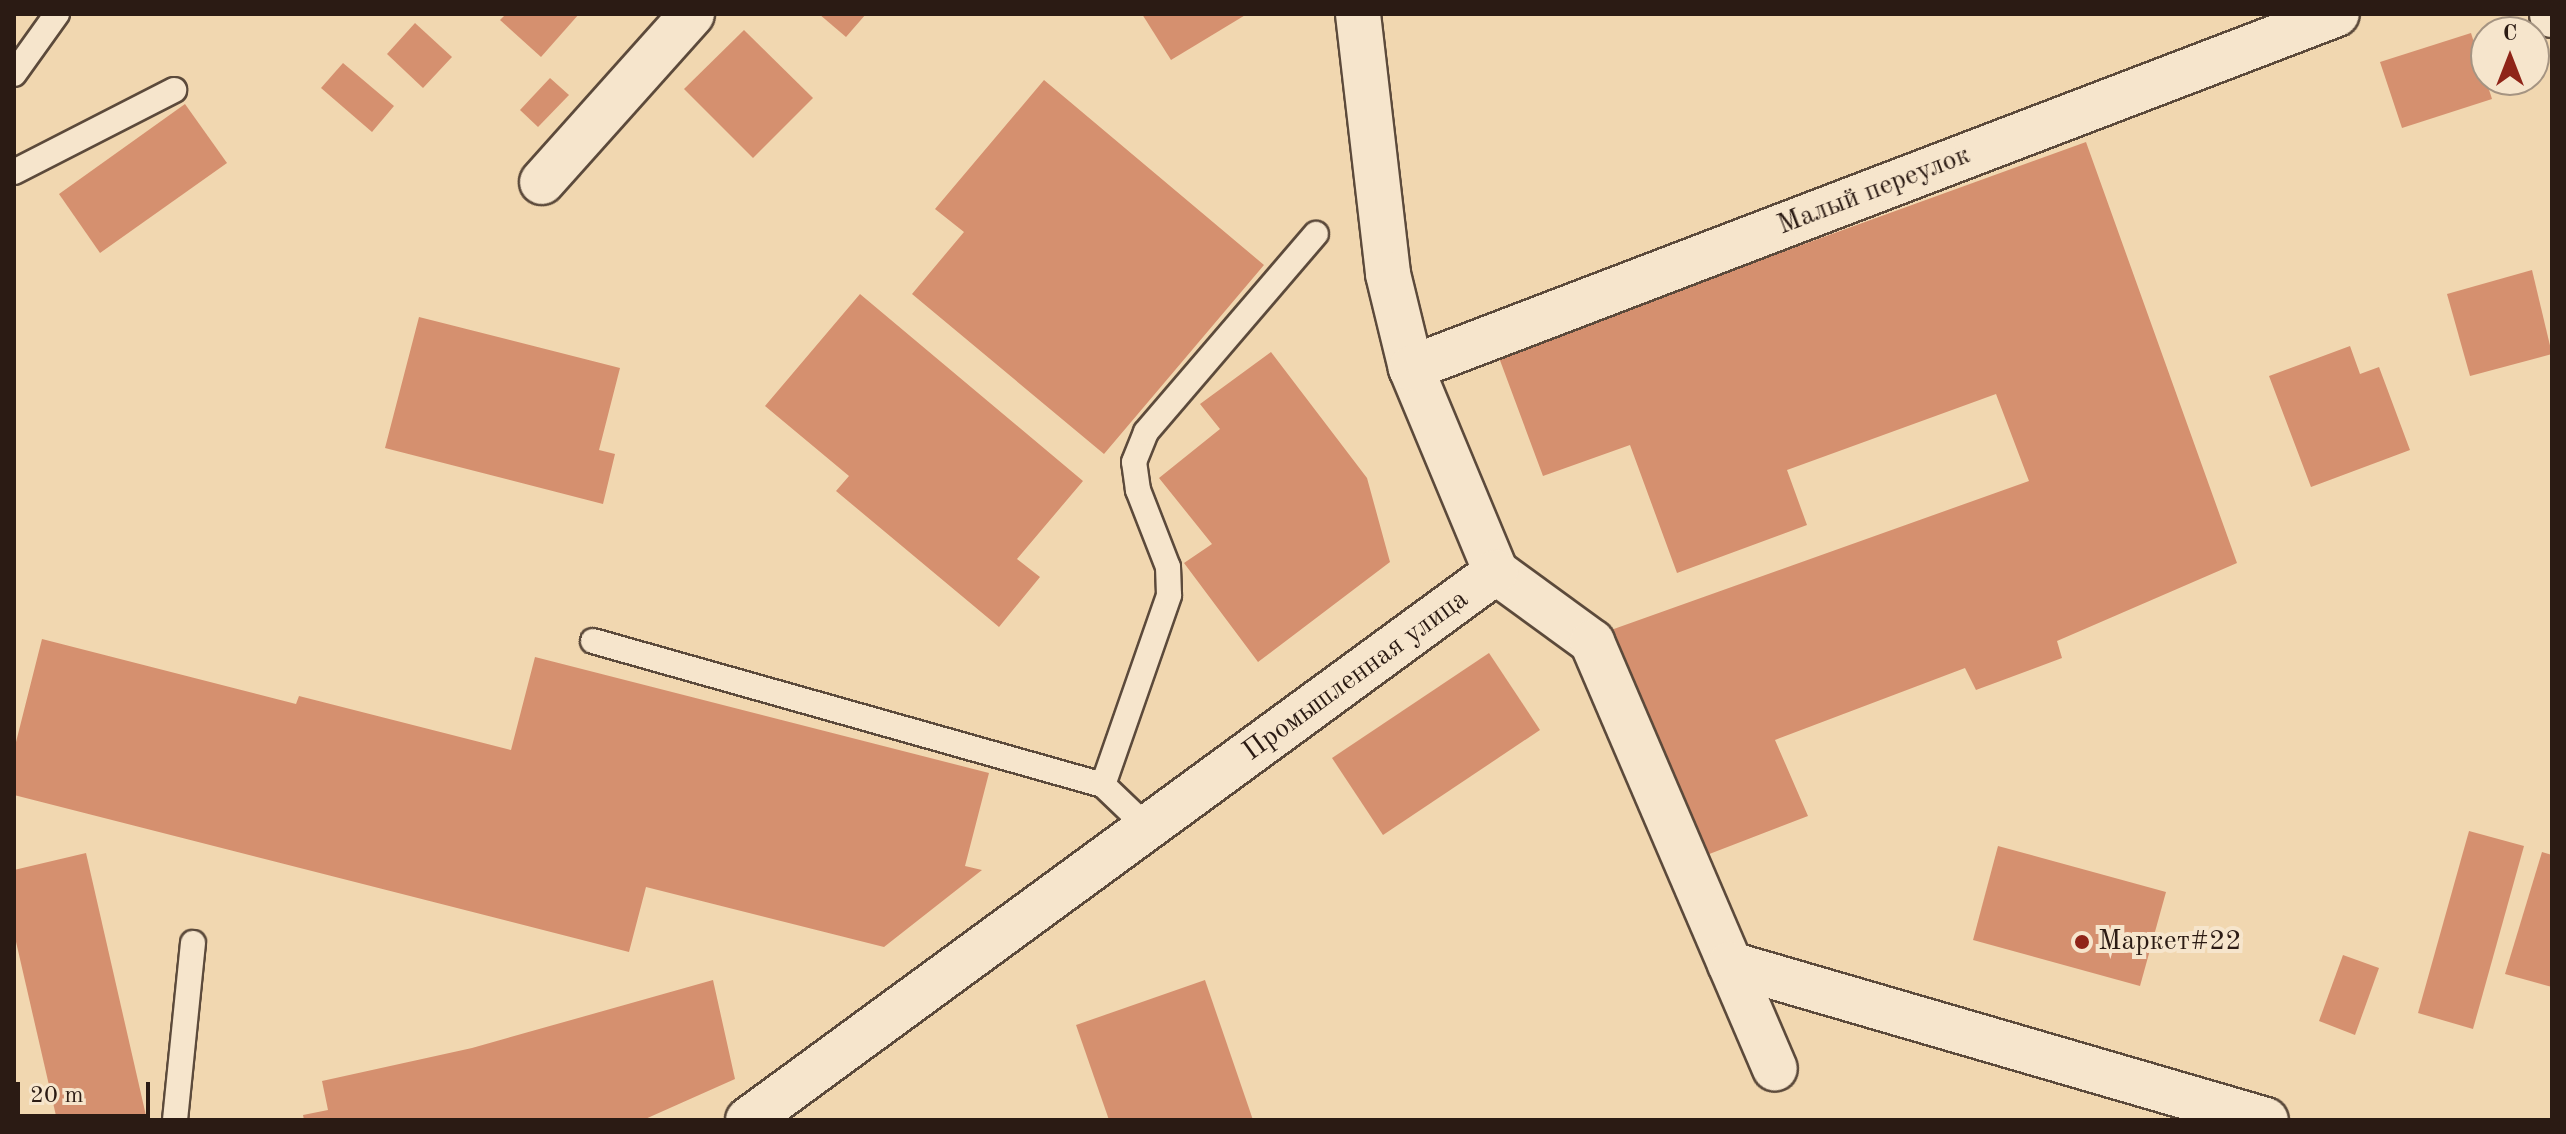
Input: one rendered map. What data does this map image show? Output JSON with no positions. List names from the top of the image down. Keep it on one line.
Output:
{"streets":{"street":["Малый переулок","Промышленная улица"]},"crossings":[["Малый переулок","Промышленная улица"]],"places":["Маркет#22"],"scale_bar":"20 m","north":"top"}
